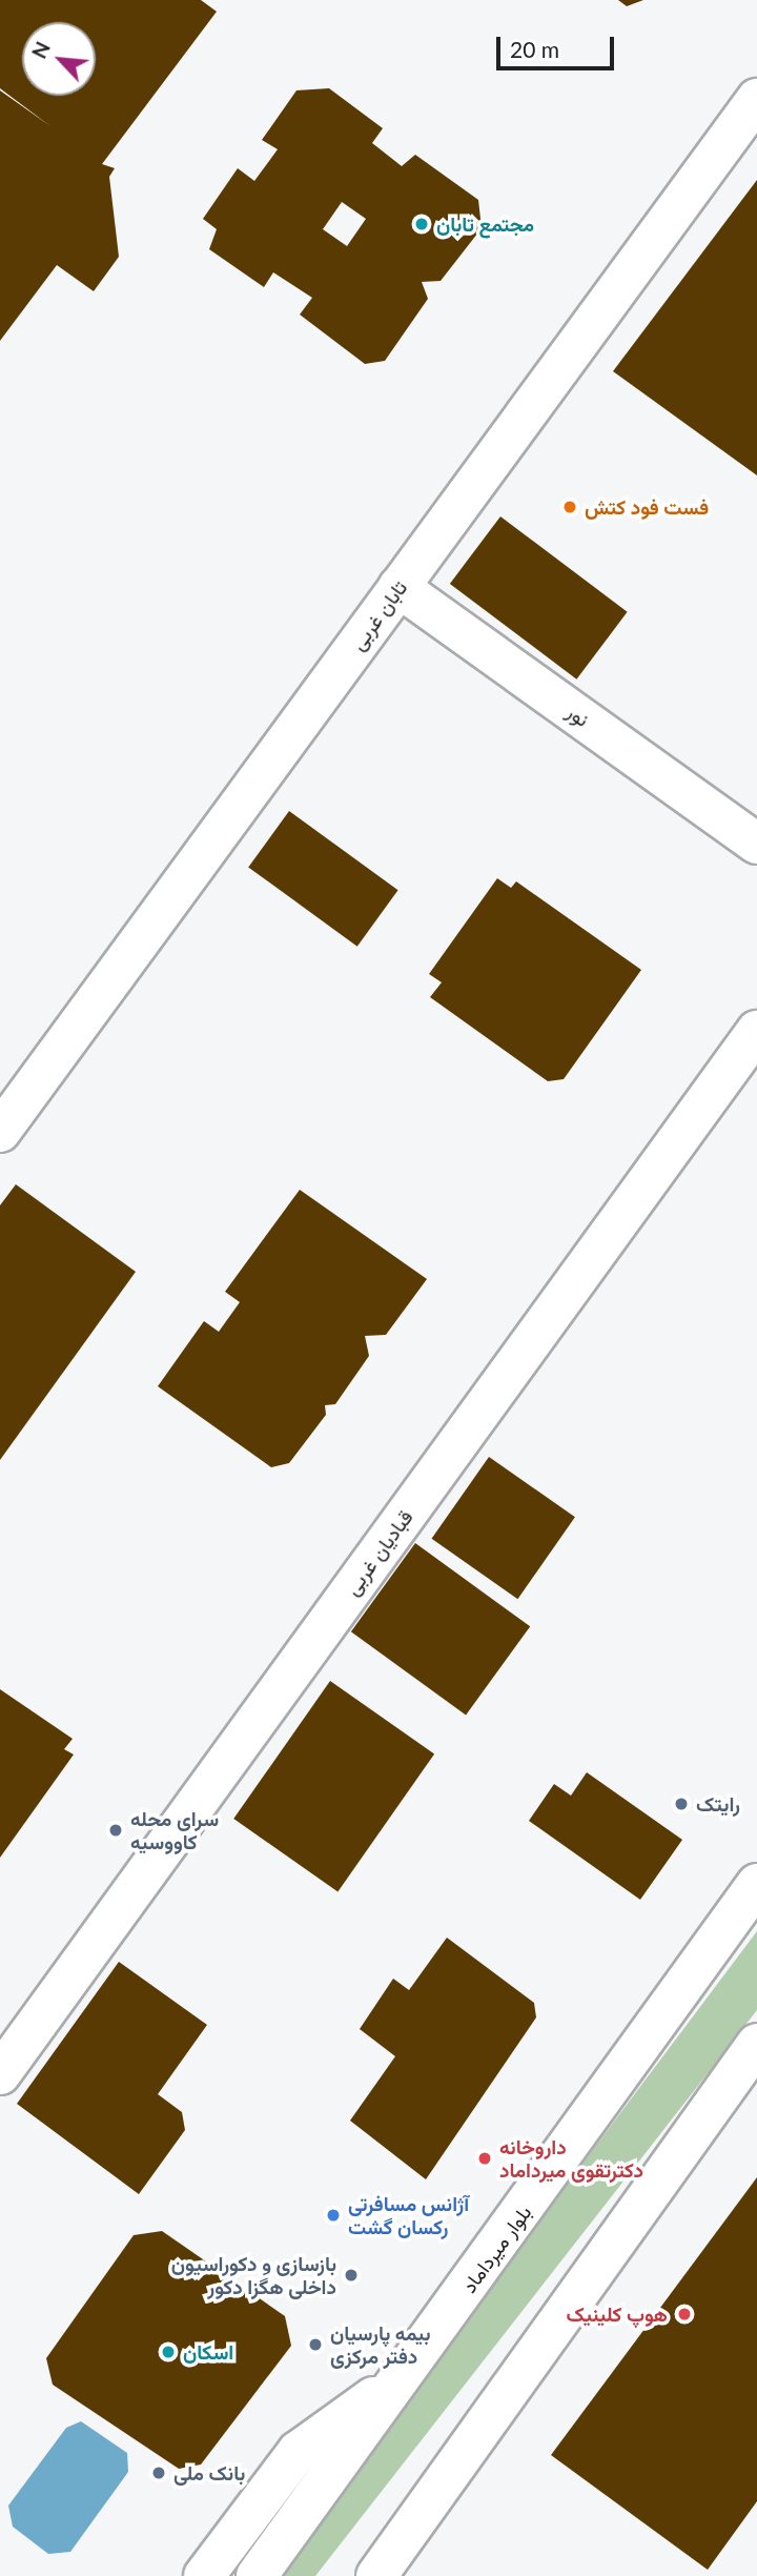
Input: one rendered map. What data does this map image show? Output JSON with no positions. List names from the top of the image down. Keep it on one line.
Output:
{"streets":{"street":["تابان غربی","نور","قبادیان غربی","بلوار میرداماد"]},"crossings":[["تابان غربی","نور"]],"places":["مجتمع تابان","فست فود کتش","رایتک","سرای محله کاووسیه","داروخانه دکترتقوی میرداماد","آژانس مسافرتی رکسان گشت","بازسازی و دکوراسیون داخلی هگزا دکور","هوپ کلینیک","بیمه پارسیان دفتر مرکزی","اسکان","بانک ملی"],"scale_bar":"20 m","north":"top left"}
